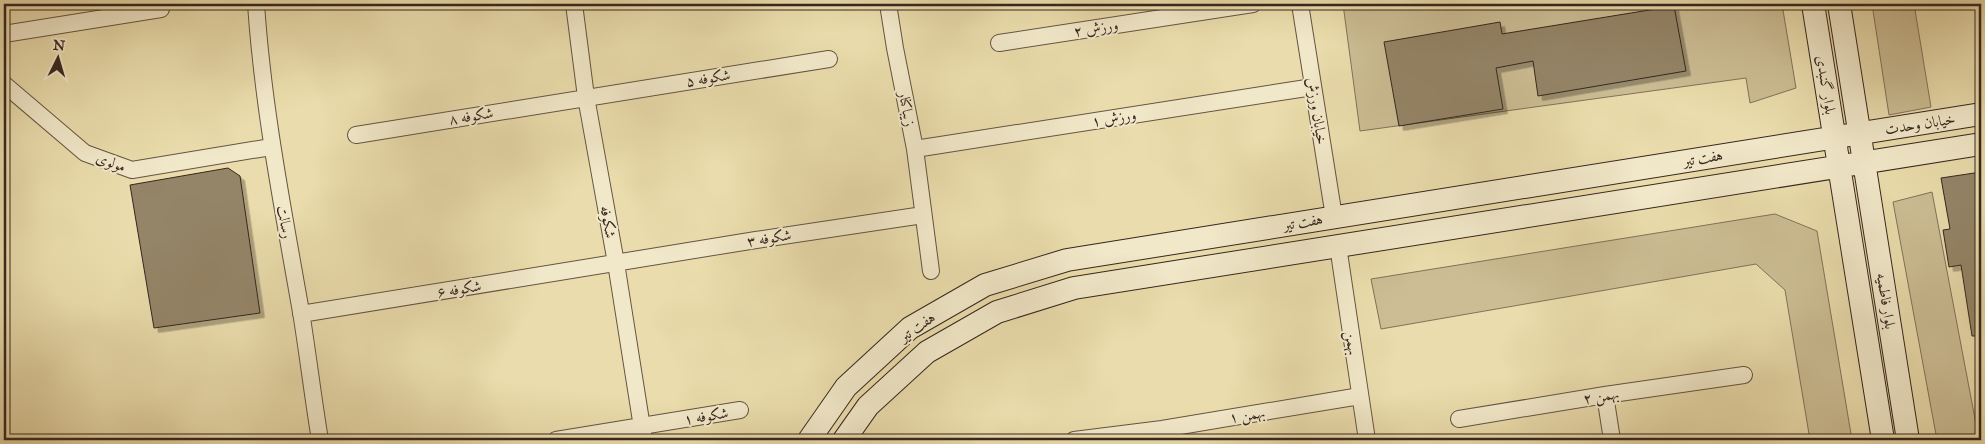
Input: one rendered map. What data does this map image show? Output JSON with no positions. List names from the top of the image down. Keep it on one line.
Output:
{"streets":{"main road":["بلوار گنبدی","خیابان وحدت","هفت تیر","بلوار فاطمیه"],"street":["ورزش ۲","شکوفه ۵","زیباکنار","خیابان ورزش","شکوفه ۸","ورزش ۱","مولوی","رسالت","شکوفه","شکوفه ۳","شکوفه ۶","بهمن","بهمن ۲","بهمن ۱","شکوفه ۱"]},"crossings":[["شکوفه ۵","شکوفه ۸"],["شکوفه ۵","شکوفه"],["بلوار گنبدی","خیابان وحدت"],["بلوار گنبدی","هفت تیر"],["بلوار گنبدی","بلوار فاطمیه"],["زیباکنار","ورزش ۱"],["زیباکنار","شکوفه ۳"],["خیابان ورزش","ورزش ۱"],["خیابان ورزش","هفت تیر"],["شکوفه ۸","شکوفه"],["خیابان وحدت","هفت تیر"],["خیابان وحدت","بلوار فاطمیه"],["هفت تیر","بلوار فاطمیه"],["هفت تیر","بهمن"],["مولوی","رسالت"],["رسالت","شکوفه ۶"],["شکوفه","شکوفه ۳"],["شکوفه","شکوفه ۶"],["شکوفه","شکوفه ۱"],["شکوفه ۳","شکوفه ۶"],["بهمن","بهمن ۱"]],"north":"top"}
